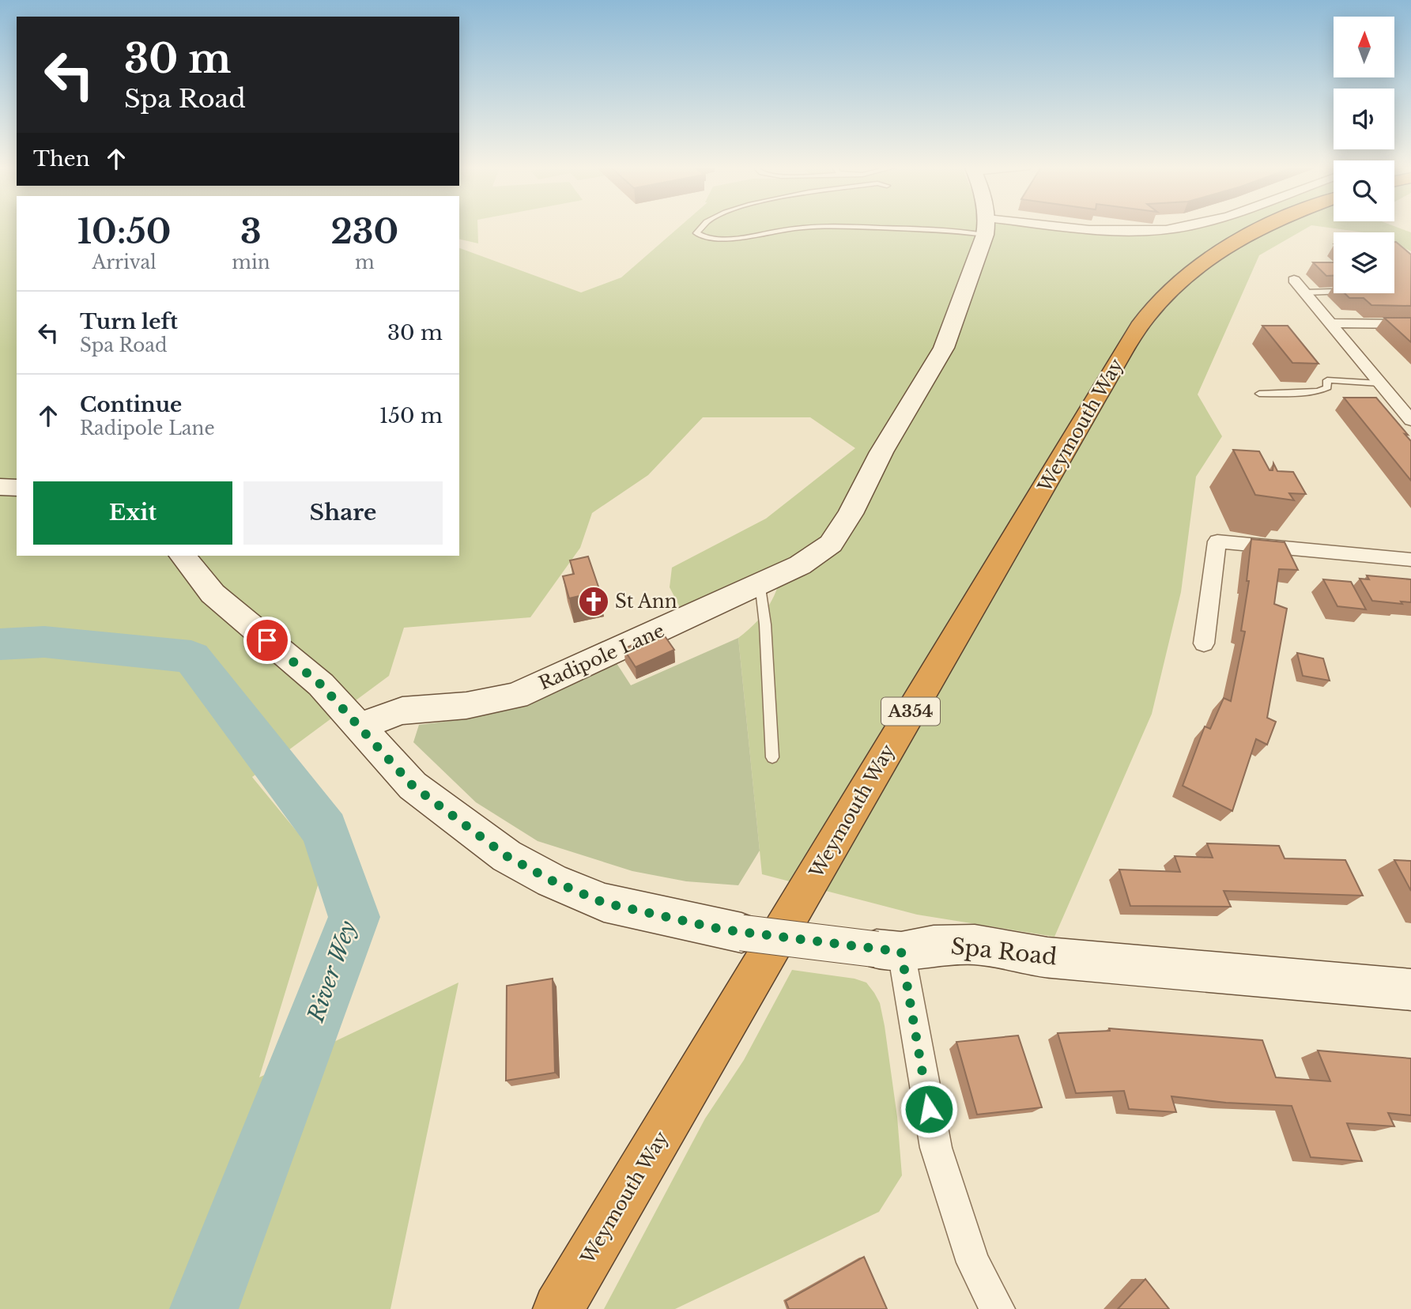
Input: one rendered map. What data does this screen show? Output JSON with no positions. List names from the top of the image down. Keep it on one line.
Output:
{"streets":{"highway":["Weymouth Way","A354"],"street":["Radipole Lane","Spa Road"]},"crossings":[["Radipole Lane","Spa Road"]],"water":["River Wey"],"places":{"church":["St Ann"]},"north":"top","page":{"turn":["30 m","Spa Road"],"then":"Then","eta":["10:50","Arrival","3","min","230","m"],"list":[{"name":"Turn left","note":"Spa Road","value":"30 m"},{"name":"Continue","note":"Radipole Lane","value":"150 m"}],"buttons":["Exit","Share"]}}
